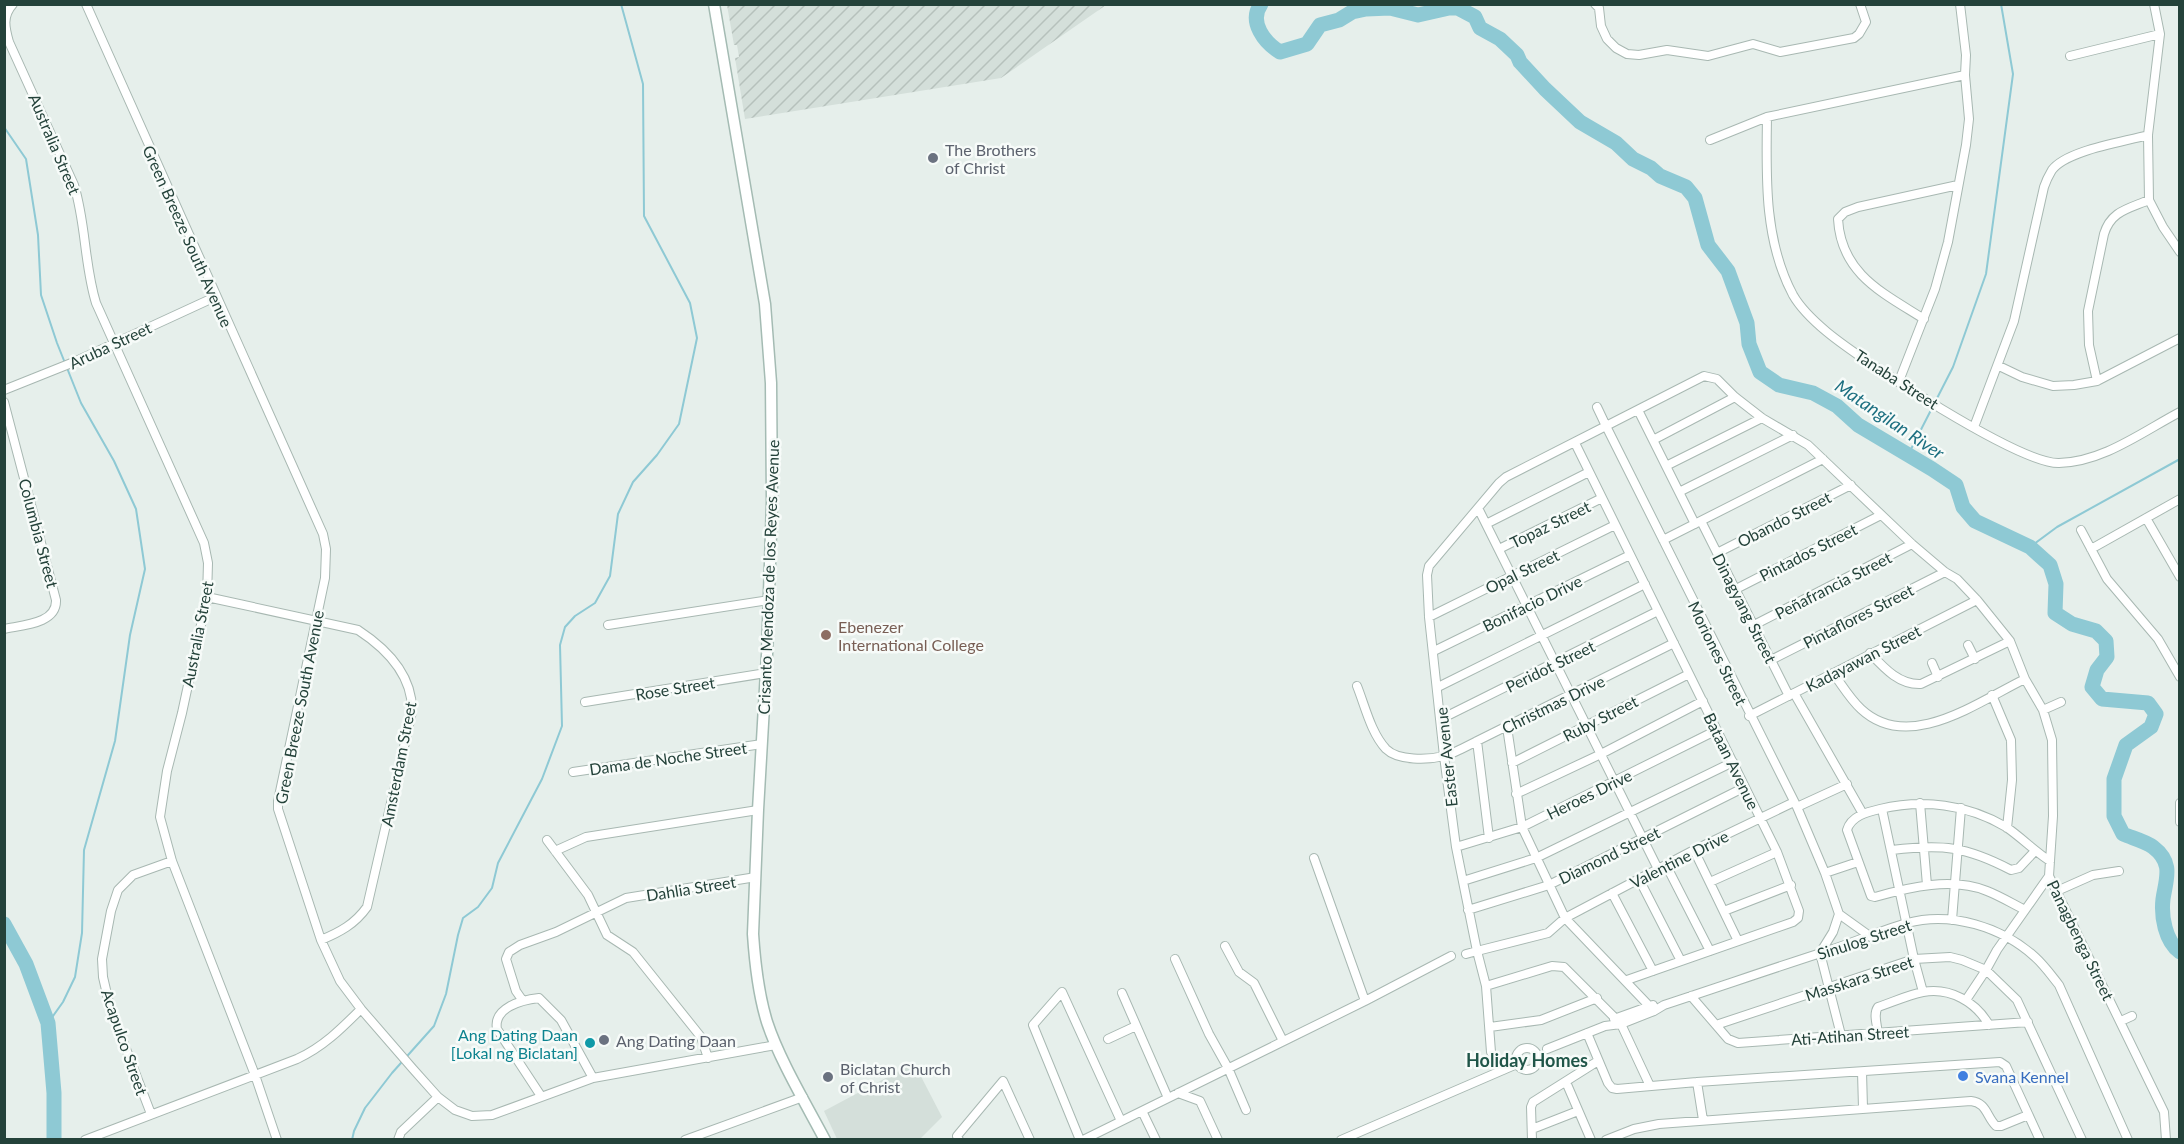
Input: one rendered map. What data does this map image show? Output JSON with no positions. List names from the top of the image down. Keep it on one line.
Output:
{"streets":{"main road":["Crisanto Mendoza de los Reyes Avenue"],"street":["Australia Street","Green Breeze South Avenue","Aruba Street","Tanaba Street","Obando Street","Topaz Street","Columbia Street","Pintados Street","Opal Street","Peñafrancia Street","Bonifacio Drive","Dinagyang Street","Pintaflores Street","Moriones Street","Kadayawan Street","Peridot Street","Rose Street","Christmas Drive","Ruby Street","Easter Avenue","Dama de Noche Street","Bataan Avenue","Amsterdam Street","Heroes Drive","Diamond Street","Valentine Drive","Dahlia Street","Sinulog Street","Panagbenga Street","Masskara Street","Ati-Atihan Street","Acapulco Street"]},"crossings":[["Australia Street","Aruba Street"],["Australia Street","Amsterdam Street"],["Australia Street","Acapulco Street"],["Green Breeze South Avenue","Aruba Street"],["Green Breeze South Avenue","Crisanto Mendoza de los Reyes Avenue"],["Green Breeze South Avenue","Amsterdam Street"],["Obando Street","Dinagyang Street"],["Obando Street","Panagbenga Street"],["Topaz Street","Bataan Avenue"],["Pintados Street","Dinagyang Street"],["Pintados Street","Panagbenga Street"],["Opal Street","Easter Avenue"],["Opal Street","Bataan Avenue"],["Crisanto Mendoza de los Reyes Avenue","Rose Street"],["Crisanto Mendoza de los Reyes Avenue","Dama de Noche Street"],["Crisanto Mendoza de los Reyes Avenue","Dahlia Street"],["Peñafrancia Street","Dinagyang Street"],["Peñafrancia Street","Panagbenga Street"],["Bonifacio Drive","Easter Avenue"],["Bonifacio Drive","Bataan Avenue"],["Dinagyang Street","Pintaflores Street"],["Dinagyang Street","Kadayawan Street"],["Dinagyang Street","Valentine Drive"],["Dinagyang Street","Panagbenga Street"],["Pintaflores Street","Panagbenga Street"],["Moriones Street","Kadayawan Street"],["Moriones Street","Easter Avenue"],["Moriones Street","Valentine Drive"],["Kadayawan Street","Panagbenga Street"],["Peridot Street","Easter Avenue"],["Peridot Street","Bataan Avenue"],["Christmas Drive","Easter Avenue"],["Christmas Drive","Bataan Avenue"],["Ruby Street","Bataan Avenue"],["Easter Avenue","Bataan Avenue"],["Easter Avenue","Heroes Drive"],["Easter Avenue","Diamond Street"],["Bataan Avenue","Heroes Drive"],["Bataan Avenue","Diamond Street"],["Bataan Avenue","Valentine Drive"],["Sinulog Street","Ati-Atihan Street"],["Masskara Street","Ati-Atihan Street"]],"districts":["Holiday Homes"],"water":["Matangilan River"],"places":["The Brothers of Christ","Ebenezer International College","Ang Dating Daan","Ang Dating Daan [Lokal ng Biclatan]","Svana Kennel","Biclatan Church of Christ"]}
